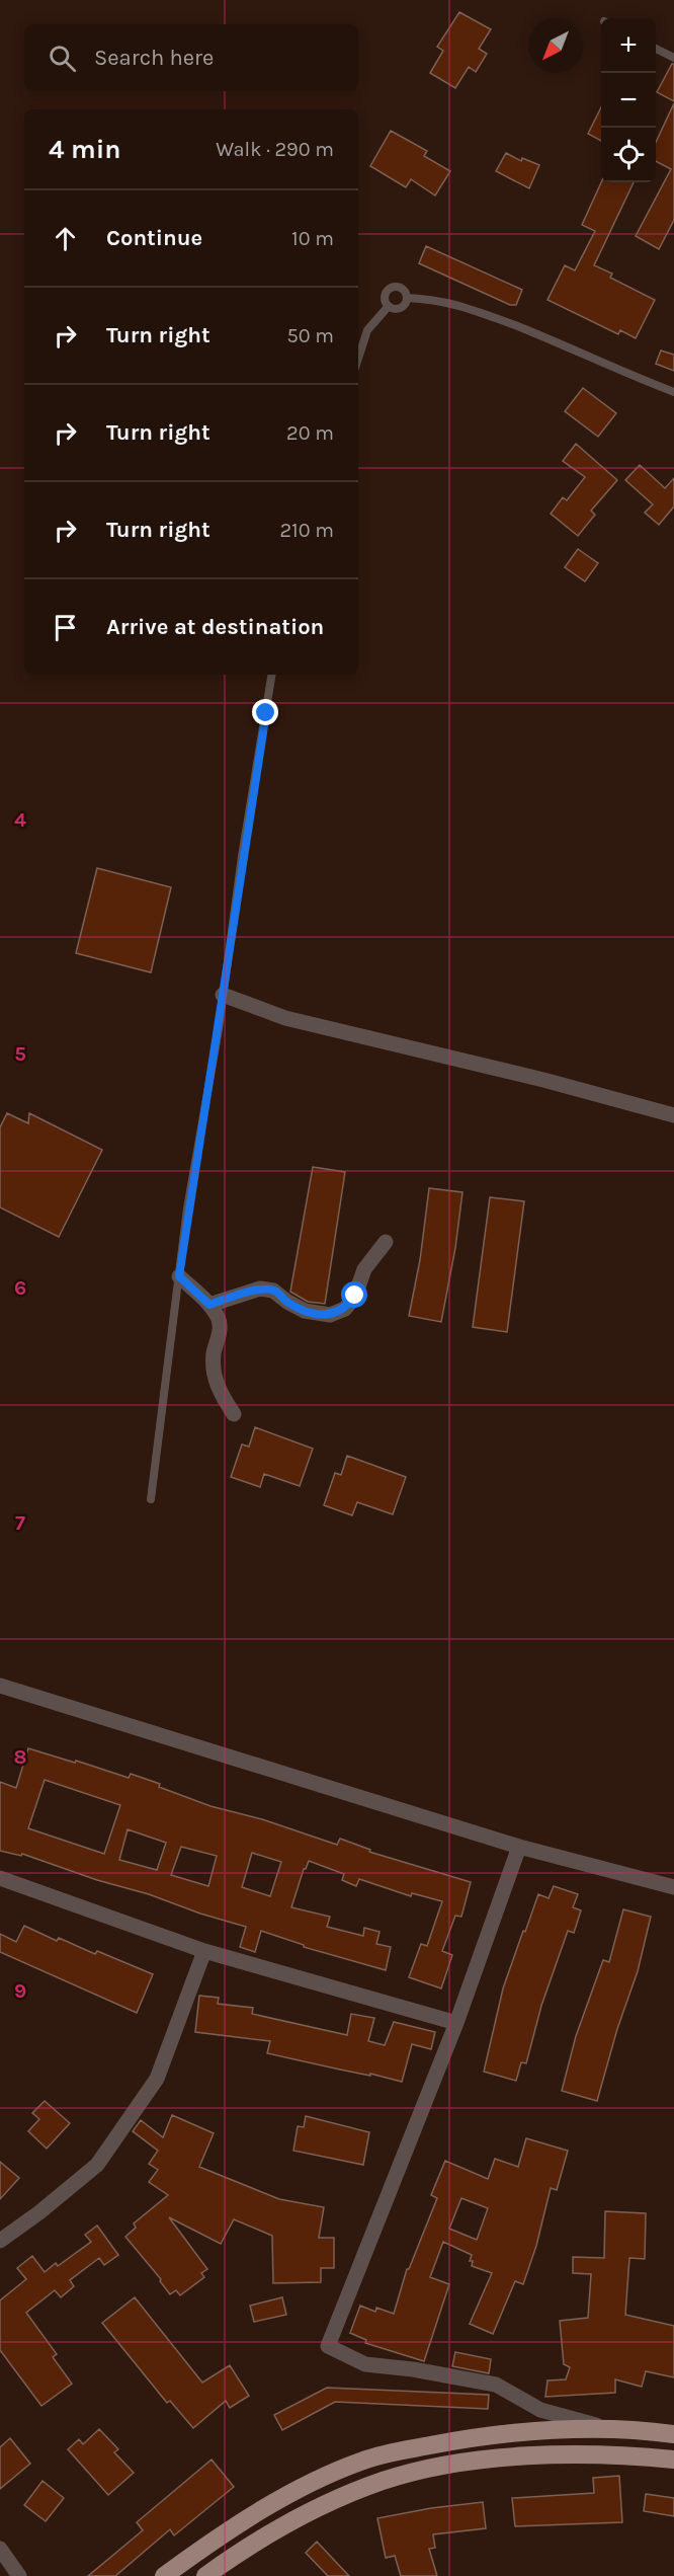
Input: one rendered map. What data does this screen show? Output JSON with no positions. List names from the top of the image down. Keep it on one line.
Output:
{"north":"bottom left","page":{"map_buttons":["+","−"],"search":"Search here","heading":["4 min","Walk · 290 m"],"list":[["Continue","10 m"],["Turn right","50 m"],["Turn right","20 m"],["Turn right","210 m"],"Arrive at destination"]},"grid":{"rows":["4","5","6","7","8","9"]}}
